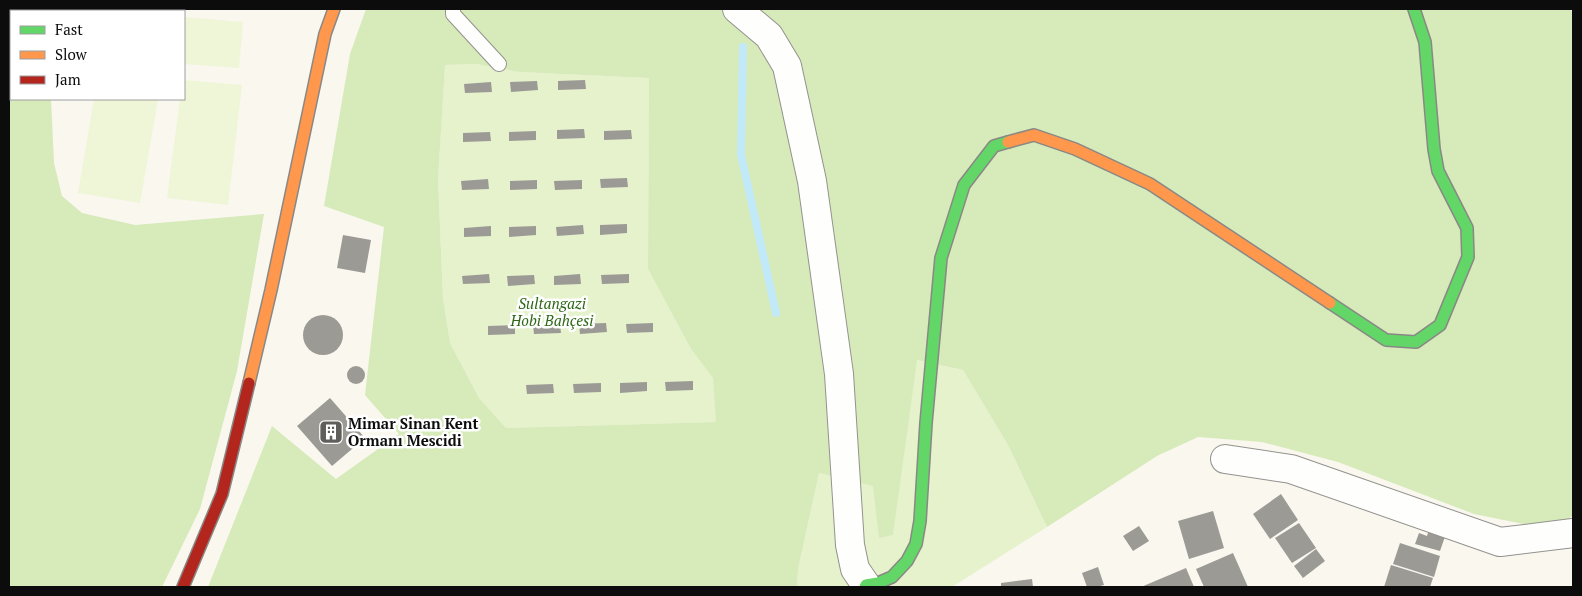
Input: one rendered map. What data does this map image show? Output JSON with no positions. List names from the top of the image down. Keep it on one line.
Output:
{"parks":["Sultangazi Hobi Bahçesi"],"places":{"building":["Mimar Sinan Kent Ormanı Mescidi"]},"legend":["Fast","Slow","Jam"]}
